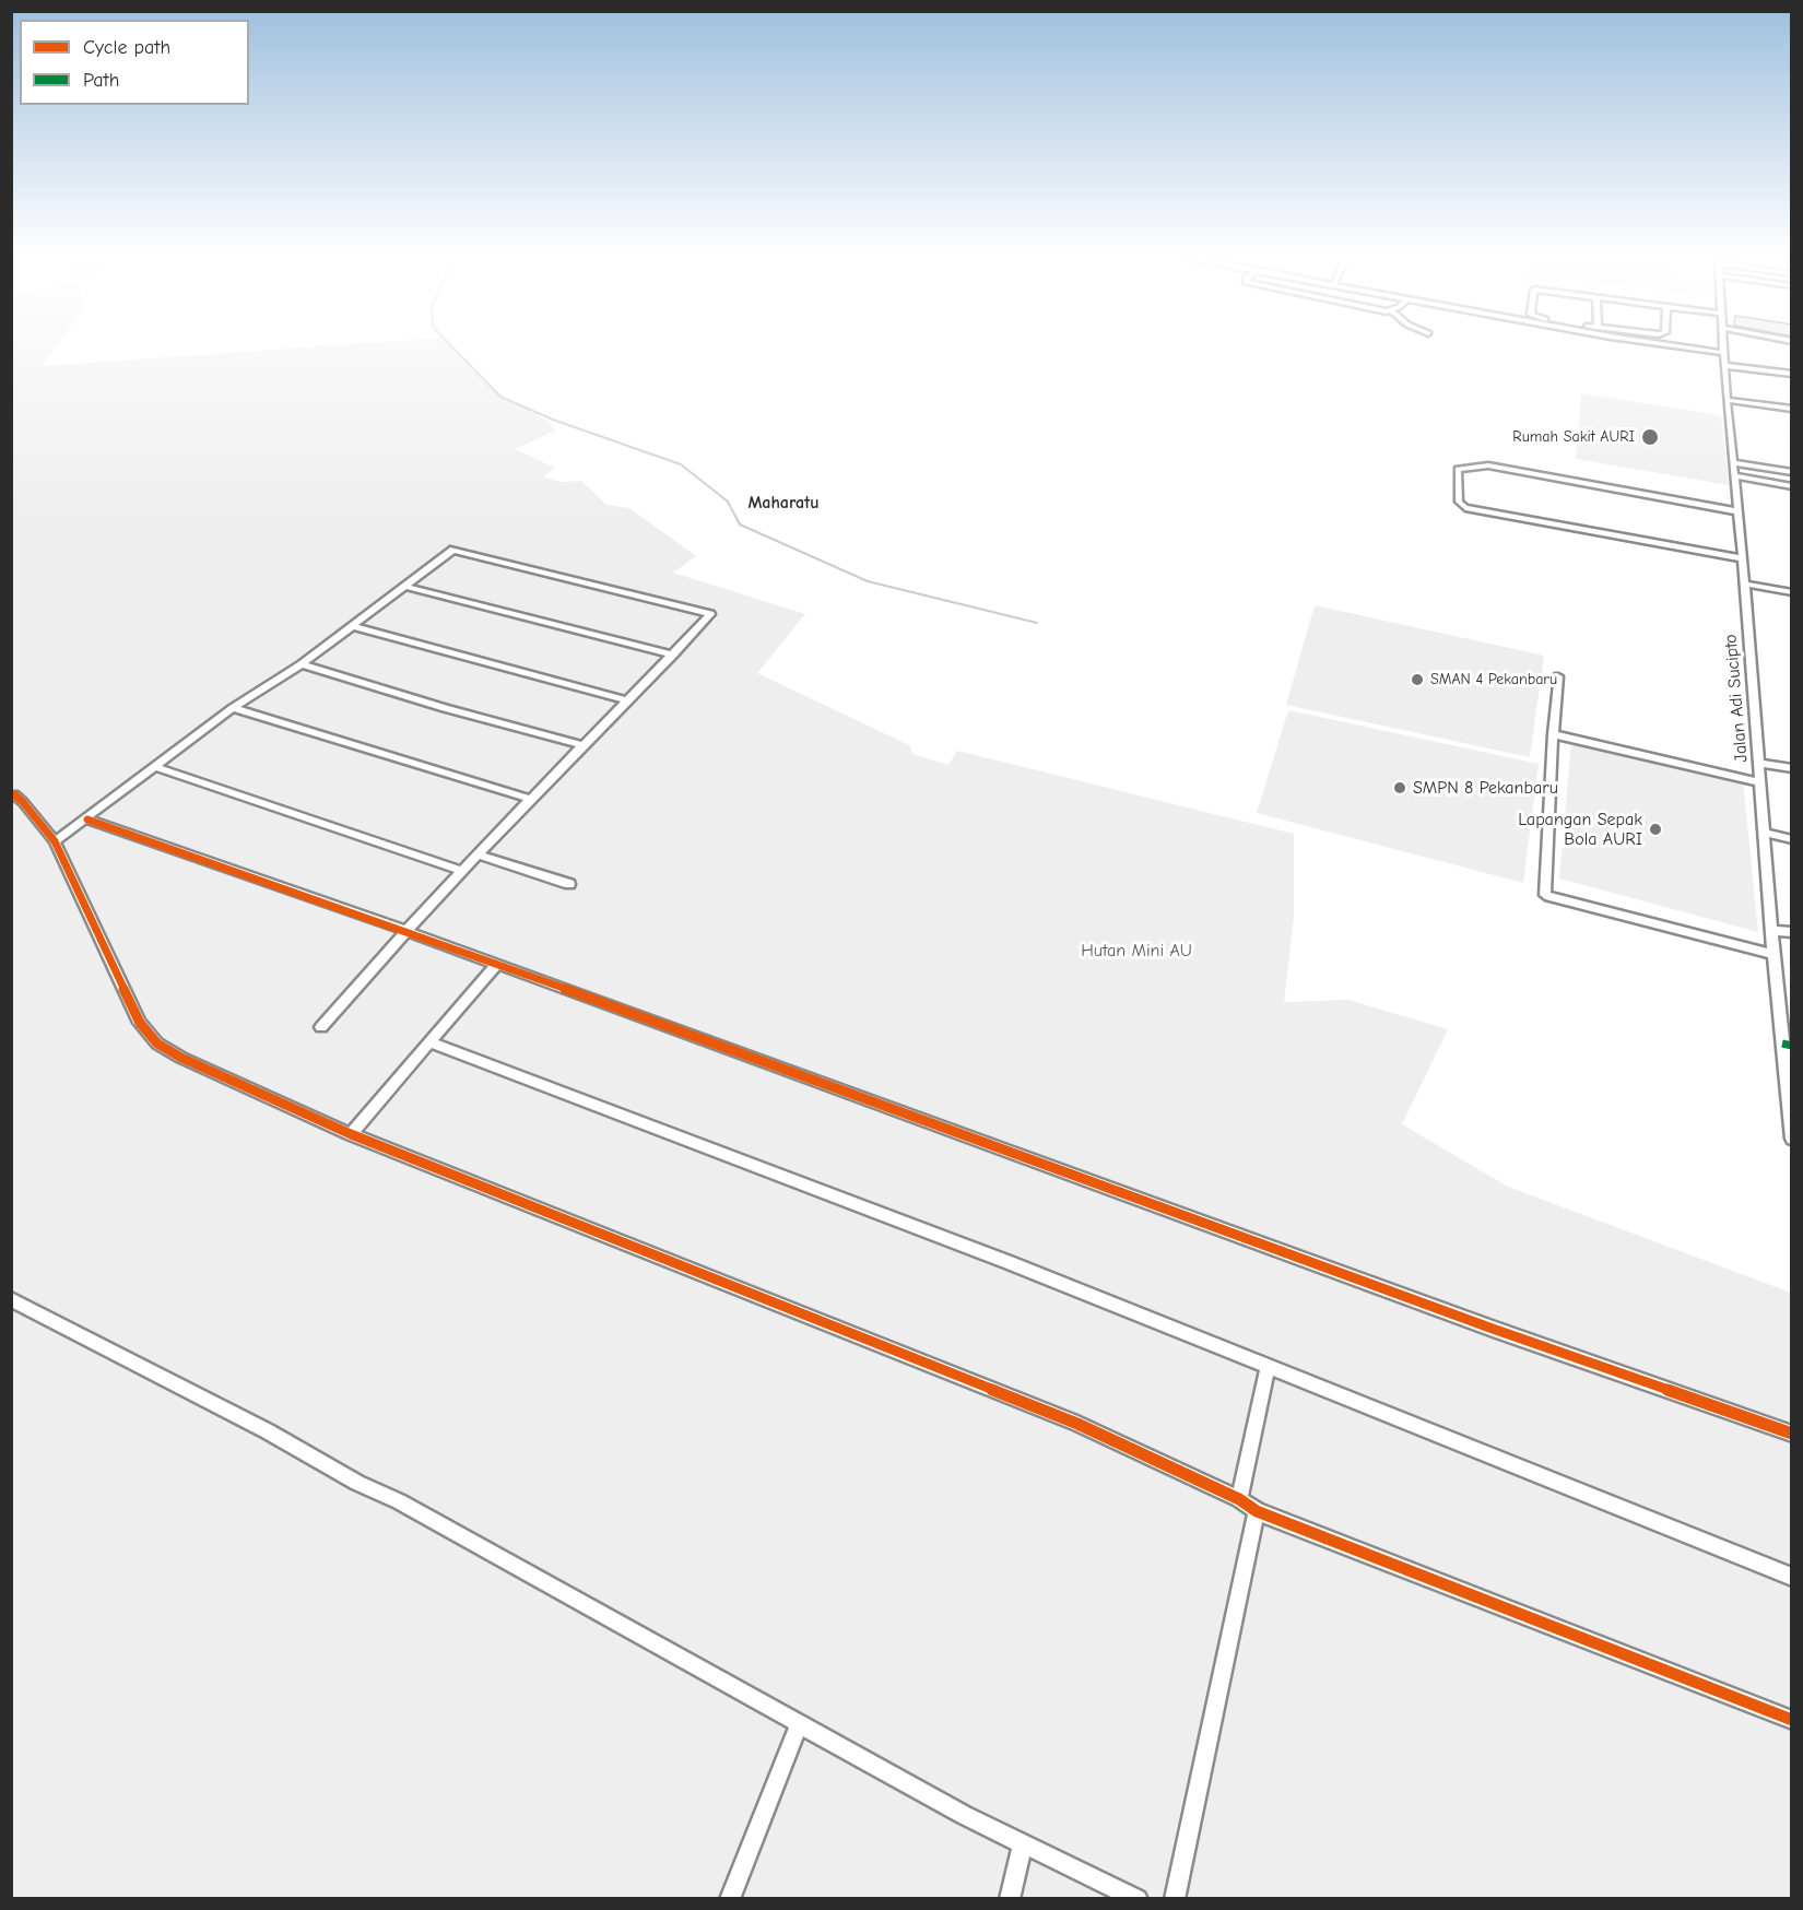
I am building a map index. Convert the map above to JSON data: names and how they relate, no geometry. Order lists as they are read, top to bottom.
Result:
{
  "streets": {
    "street": ["Jalan Adi Sucipto"]
  },
  "districts": ["Maharatu"],
  "parks": ["Hutan Mini AU"],
  "places": [
    "Rumah Sakit AURI",
    "SMAN 4 Pekanbaru",
    "SMPN 8 Pekanbaru",
    "Lapangan Sepak Bola AURI"
  ],
  "legend": ["Cycle path", "Path"]
}
